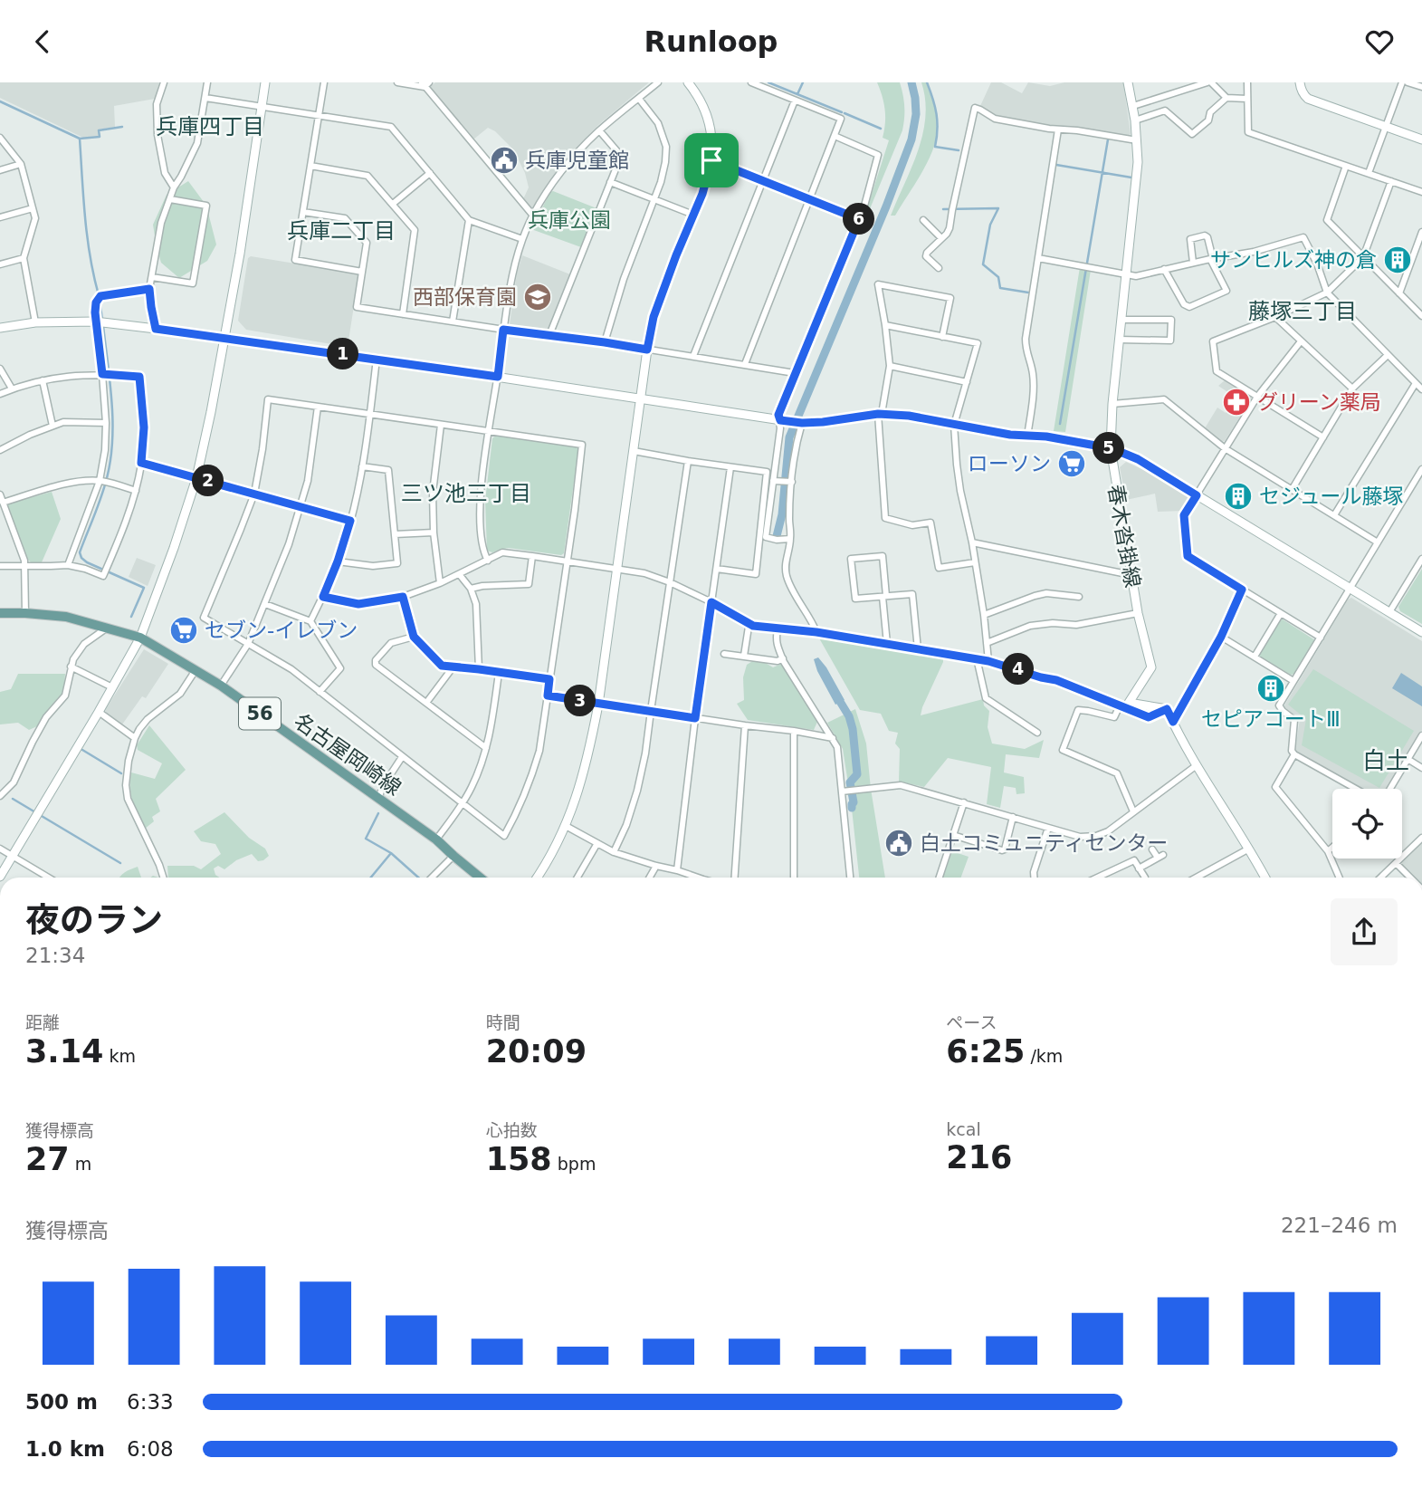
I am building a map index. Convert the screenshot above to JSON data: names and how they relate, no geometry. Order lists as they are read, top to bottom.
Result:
{
  "streets": {
    "main road": ["56", "名古屋岡崎線"],
    "street": ["春木沓掛線"]
  },
  "districts": [
    "兵庫四丁目",
    "兵庫二丁目",
    "藤塚三丁目",
    "三ツ池三丁目",
    "白土"
  ],
  "parks": ["兵庫公園"],
  "places": {
    "public building": ["兵庫児童館", "白土コミュニティセンター"],
    "building": ["サンヒルズ神の倉", "セジュール藤塚", "セピアコートⅢ"],
    "school or university": ["西部保育園"],
    "pharmacy": ["グリーン薬局"],
    "supermarket": ["ローソン", "セブン-イレブン"]
  },
  "page": {
    "header": "Runloop",
    "pins": [
      "6",
      "1",
      "5",
      "2",
      "4",
      "3"
    ],
    "heading": ["夜のラン", "21:34"],
    "stats": [
      ["距離", "3.14 km"],
      ["時間", "20:09"],
      ["ペース", "6:25 /km"],
      ["獲得標高", "27 m"],
      ["心拍数", "158 bpm"],
      ["kcal", "216"]
    ],
    "chart": ["獲得標高", "221–246 m"],
    "list": [
      {
        "name": "500 m",
        "note": "6:33"
      },
      {
        "name": "1.0 km",
        "note": "6:08"
      }
    ]
  }
}
